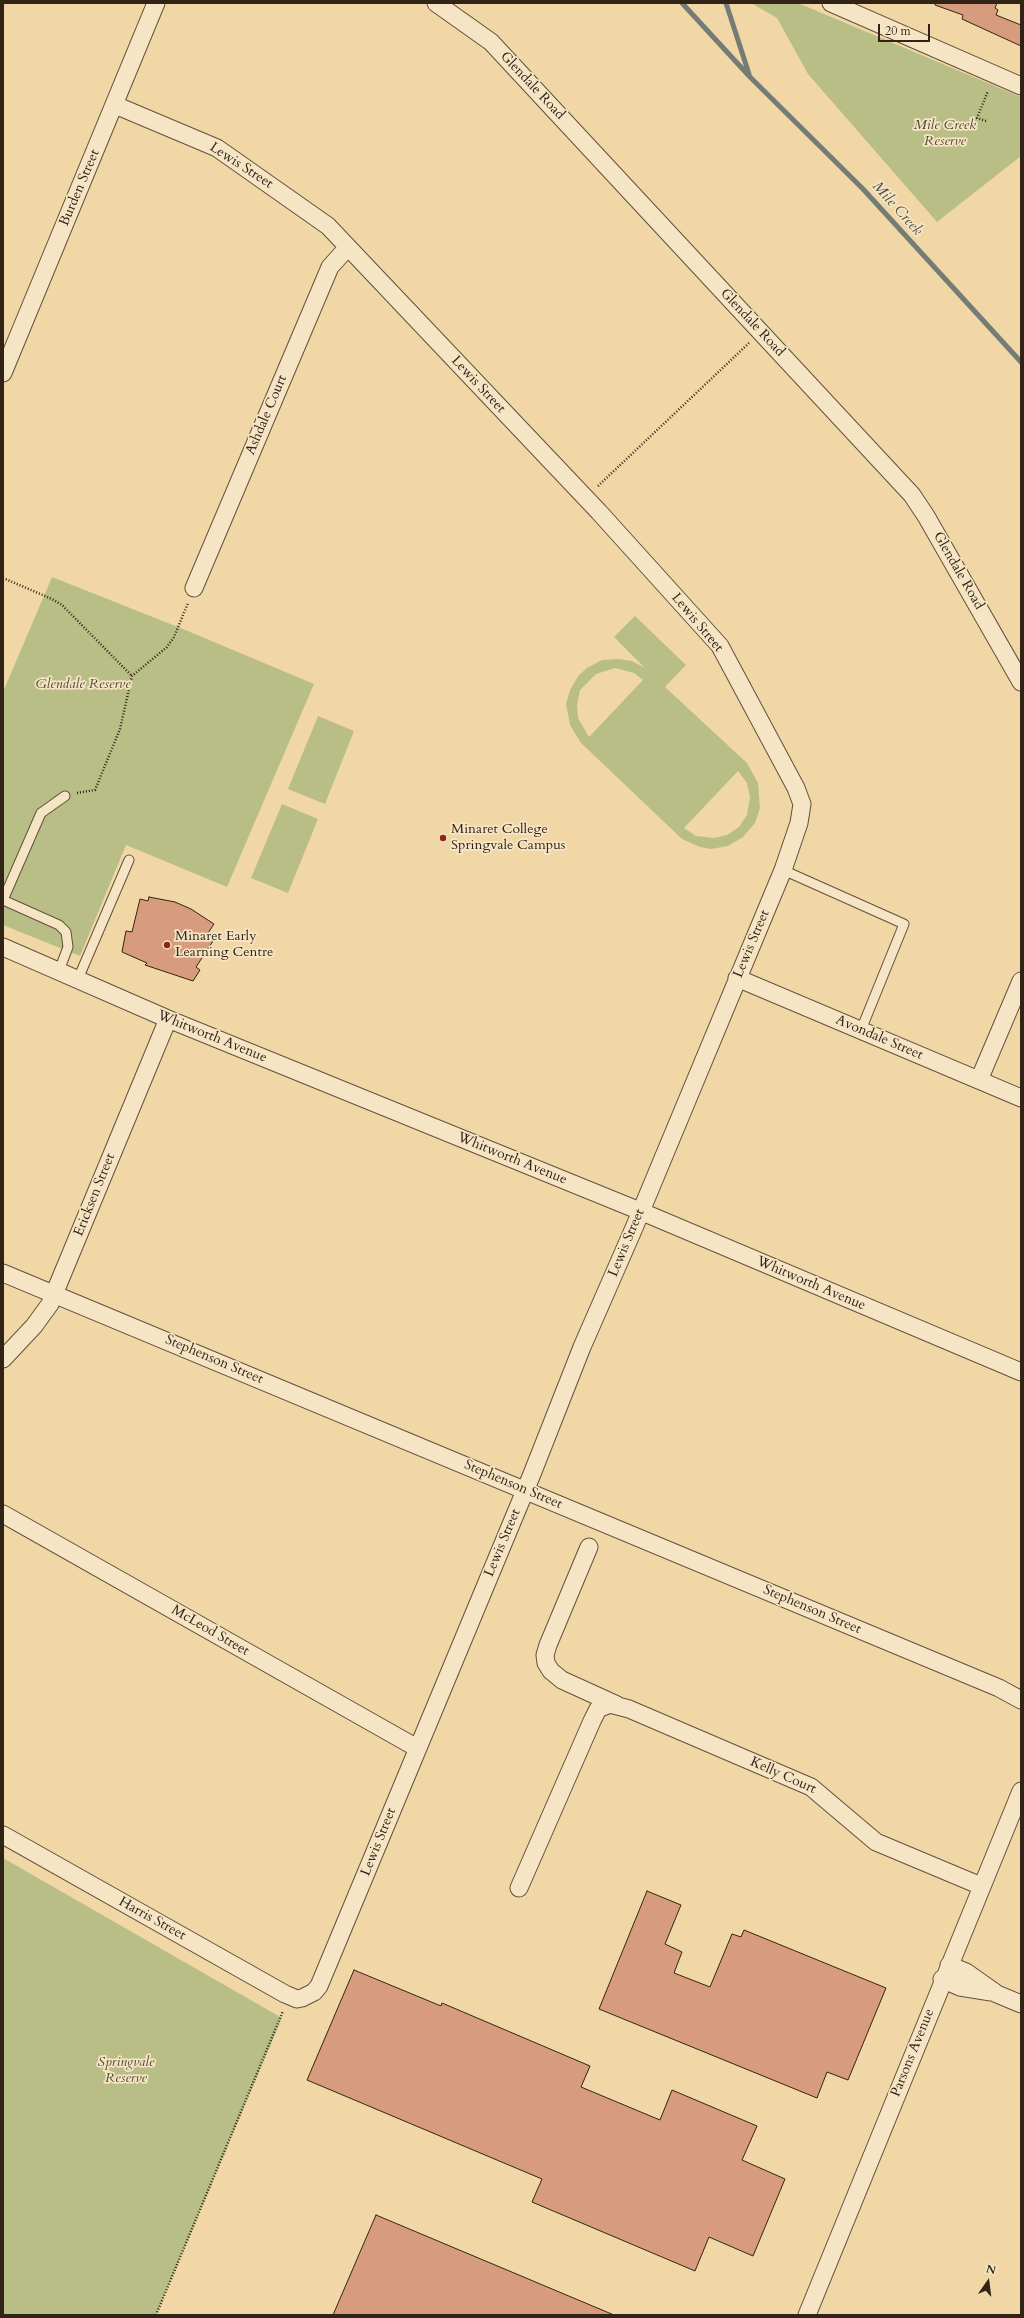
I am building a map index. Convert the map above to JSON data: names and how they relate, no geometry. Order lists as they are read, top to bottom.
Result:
{
  "streets": {
    "street": [
      "Glendale Road",
      "Lewis Street",
      "Burden Street",
      "Ashdale Court",
      "Whitworth Avenue",
      "Avondale Street",
      "Ericksen Street",
      "Stephenson Street",
      "McLeod Street",
      "Kelly Court",
      "Harris Street",
      "Parsons Avenue"
    ]
  },
  "crossings": [
    ["Lewis Street", "Burden Street"],
    ["Lewis Street", "Ashdale Court"],
    ["Lewis Street", "Whitworth Avenue"],
    ["Lewis Street", "Avondale Street"],
    ["Lewis Street", "Stephenson Street"],
    ["Lewis Street", "McLeod Street"],
    ["Lewis Street", "Harris Street"],
    ["Whitworth Avenue", "Ericksen Street"],
    ["Ericksen Street", "Stephenson Street"],
    ["Kelly Court", "Parsons Avenue"]
  ],
  "water": ["Mile Creek"],
  "parks": ["Mile Creek Reserve", "Glendale Reserve", "Springvale Reserve"],
  "places": ["Minaret College Springvale Campus", "Minaret Early Learning Centre"],
  "scale_bar": "20 m",
  "north": "top"
}
